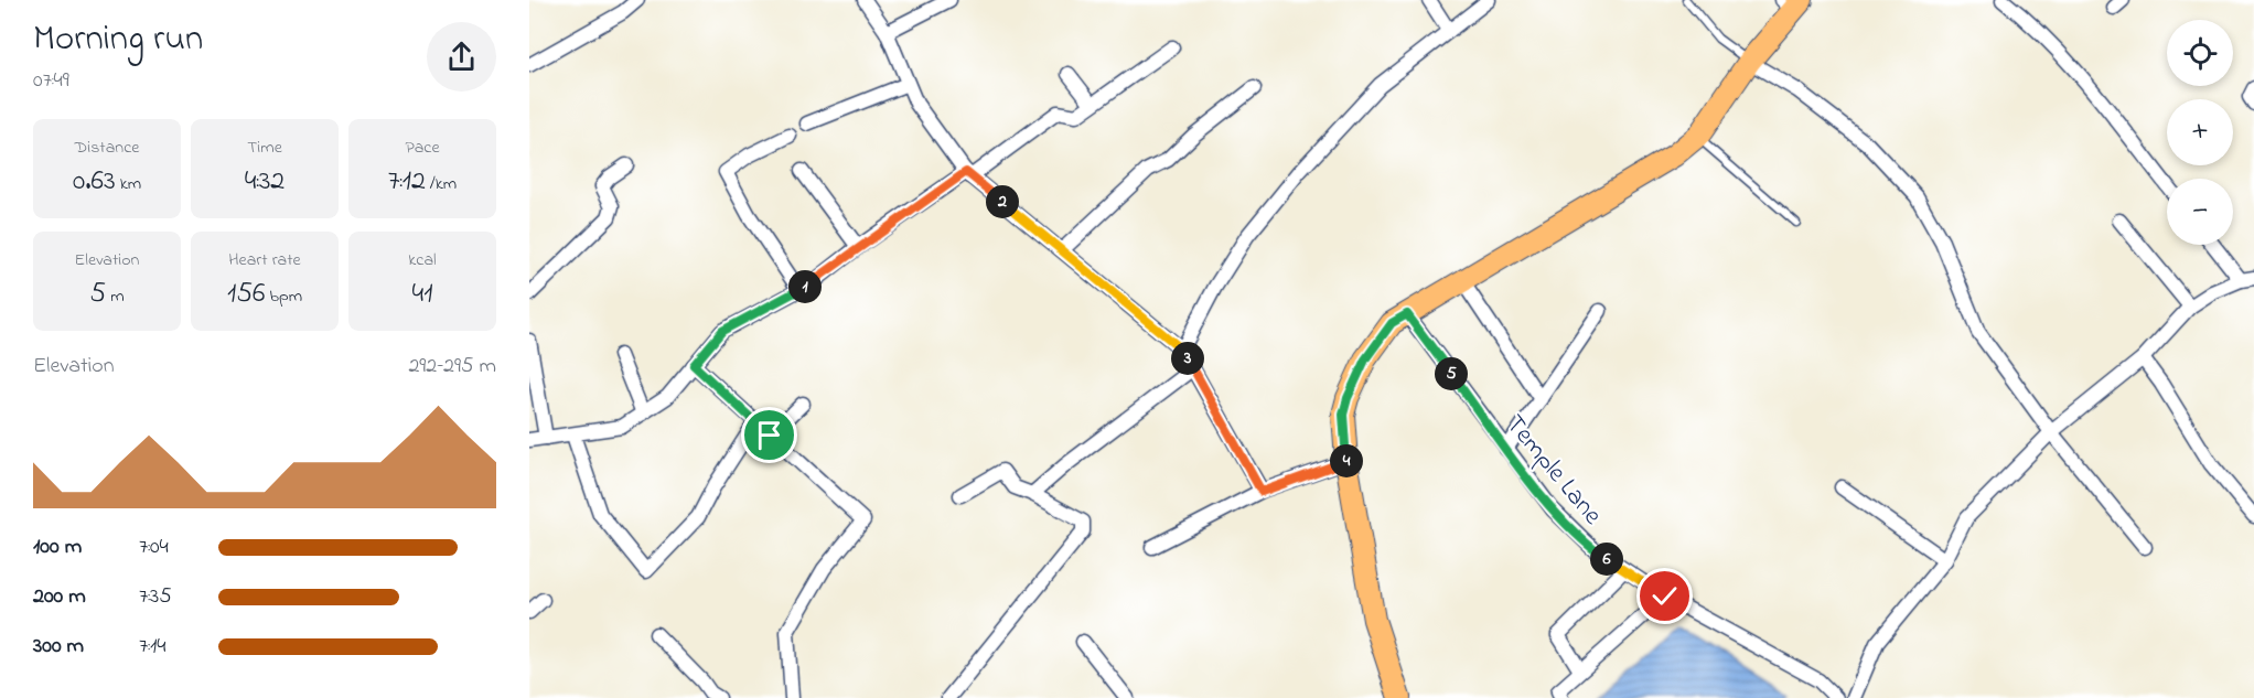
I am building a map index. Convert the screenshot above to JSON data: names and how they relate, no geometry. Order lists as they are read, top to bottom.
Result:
{
  "streets": {
    "street": ["Temple Lane"]
  },
  "page": {
    "heading": ["Morning run", "07:49"],
    "map_buttons": ["+", "−"],
    "stats": [
      ["Distance", "0.63 km"],
      ["Time", "4:32"],
      ["Pace", "7:12 /km"],
      ["Elevation", "5 m"],
      ["Heart rate", "156 bpm"],
      ["kcal", "41"]
    ],
    "pins": [
      "2",
      "1",
      "3",
      "5",
      "4",
      "6"
    ],
    "chart": ["Elevation", "292–295 m"],
    "list": [
      {
        "name": "100 m",
        "note": "7:04"
      },
      {
        "name": "200 m",
        "note": "7:35"
      },
      {
        "name": "300 m",
        "note": "7:14"
      }
    ]
  }
}
